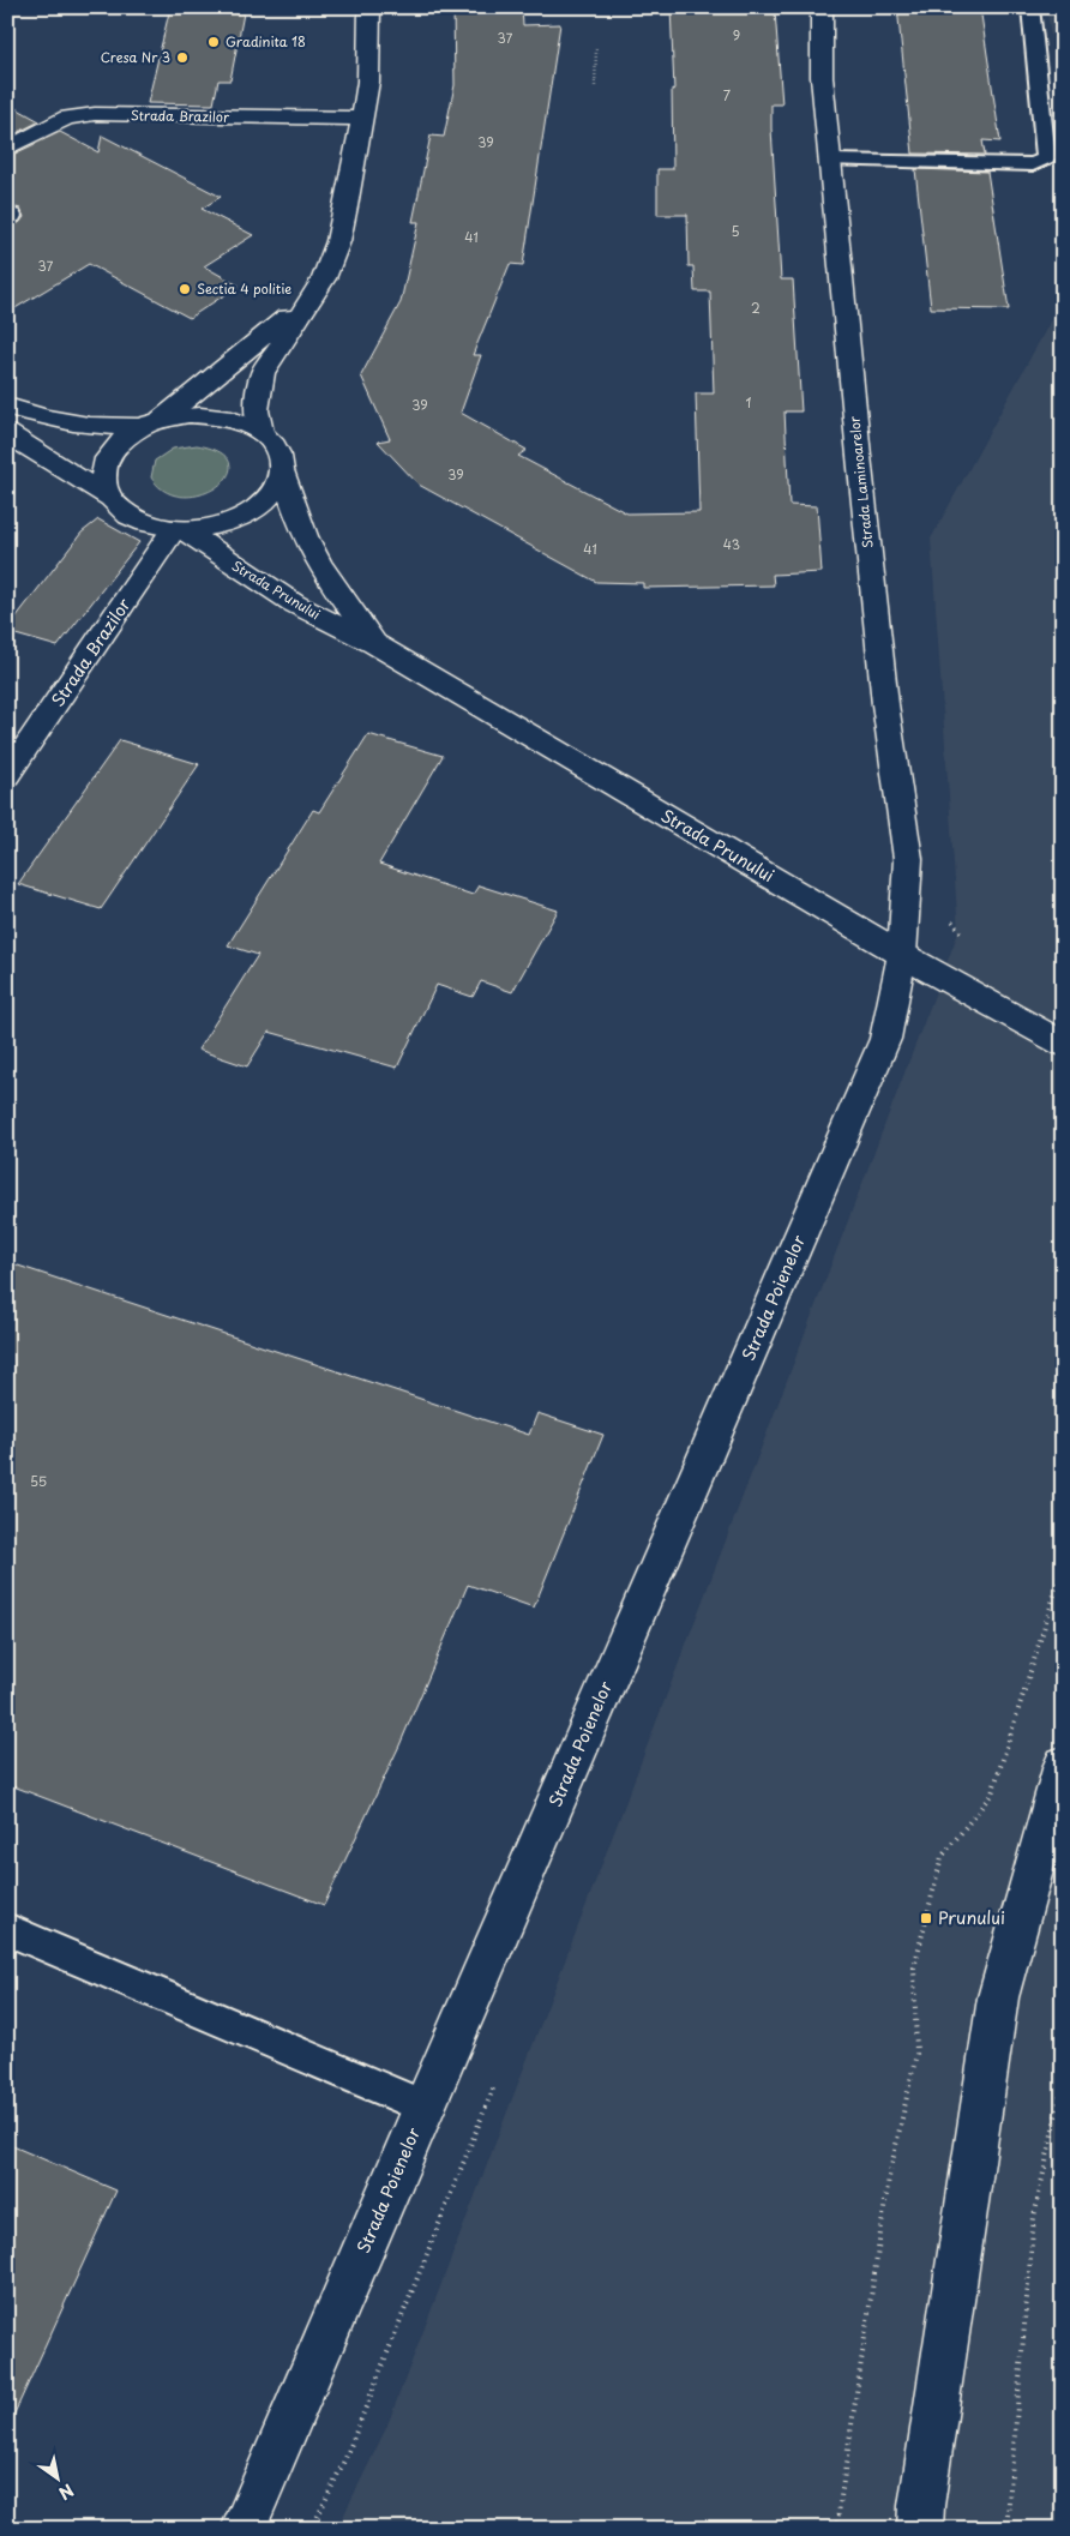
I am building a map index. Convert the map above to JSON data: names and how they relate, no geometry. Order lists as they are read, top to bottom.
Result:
{
  "streets": {
    "street": [
      "Strada Brazilor",
      "Strada Laminoarelor",
      "Strada Prunului",
      "Strada Poienelor"
    ]
  },
  "crossings": [
    ["Strada Brazilor", "Strada Prunului"],
    ["Strada Laminoarelor", "Strada Prunului"],
    ["Strada Laminoarelor", "Strada Poienelor"],
    ["Strada Prunului", "Strada Poienelor"]
  ],
  "places": {
    "other": ["Gradinita 18", "Cresa Nr 3", "Sectia 4 politie"],
    "transit": ["Prunului"]
  },
  "house_numbers": [
    "9",
    "37",
    "7",
    "39",
    "5",
    "41",
    "37",
    "2",
    "1",
    "39",
    "39",
    "43",
    "41",
    "55"
  ],
  "north": "bottom right"
}
